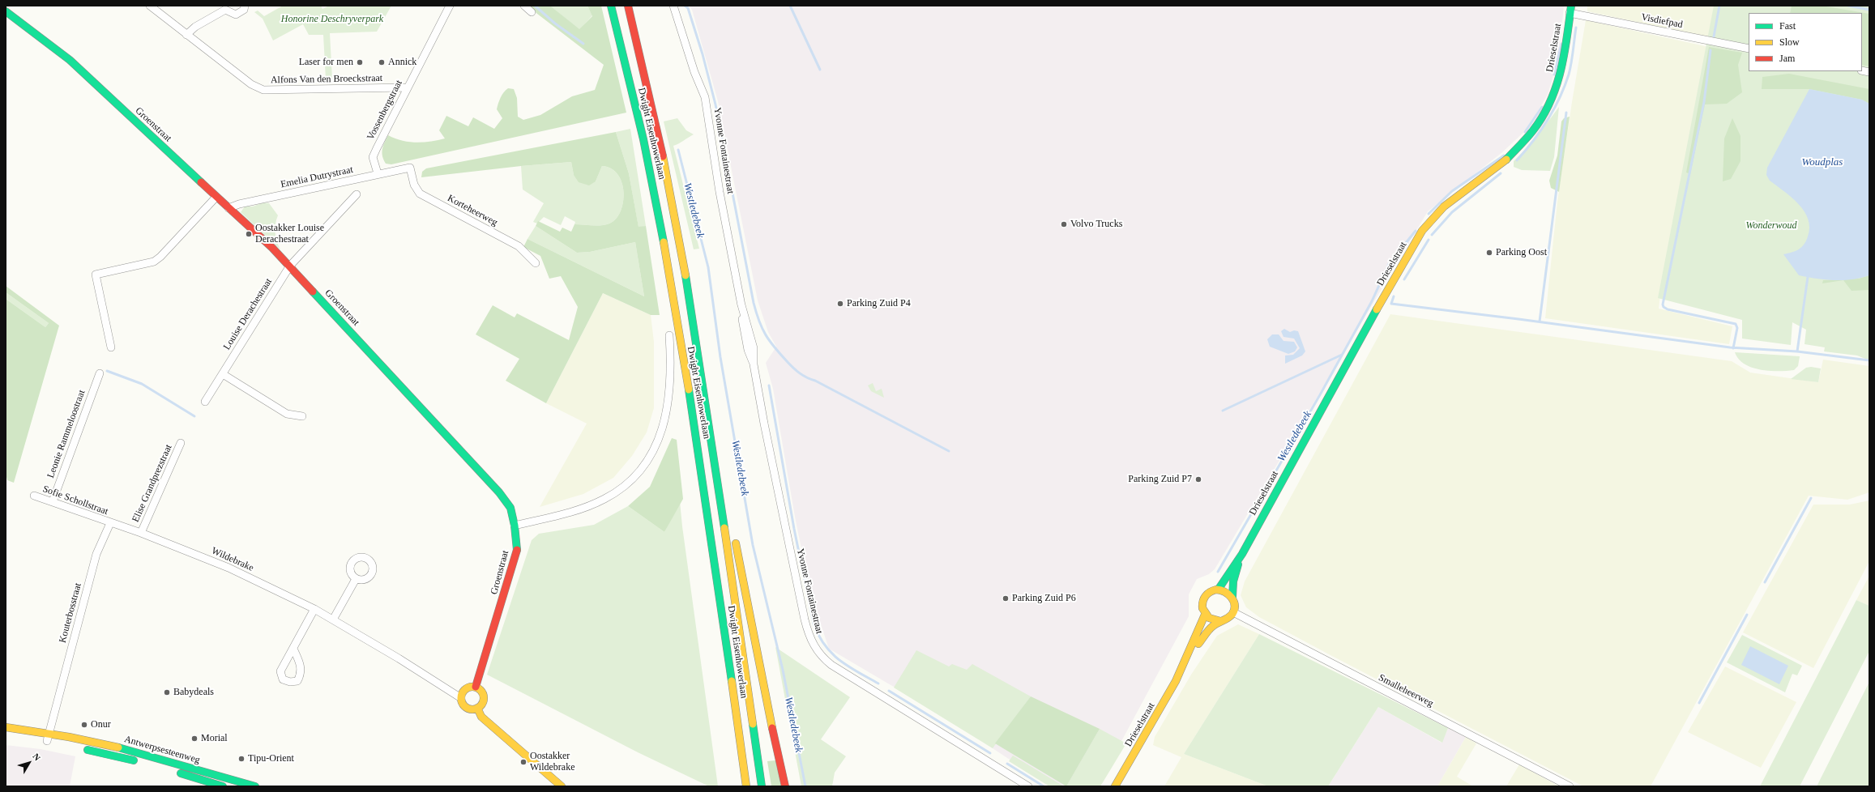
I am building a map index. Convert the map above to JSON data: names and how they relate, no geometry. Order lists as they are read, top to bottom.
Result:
{
  "streets": {
    "main road": [
      "Drieselstraat",
      "Groenstraat",
      "Dwight Eisenhowerlaan",
      "Antwerpsesteenweg"
    ],
    "street": [
      "Visdiefpad",
      "Alfons Van den Broeckstraat",
      "Vossenbergstraat",
      "Yvonne Fontainestraat",
      "Emelia Dutrystraat",
      "Korteheerweg",
      "Louise Derachestraat",
      "Leonie Rammeloostraat",
      "Elise Grandprezstraat",
      "Sofie Schollstraat",
      "Wildebrake",
      "Kouterbosstraat",
      "Smalleheerweg"
    ]
  },
  "crossings": [
    ["Visdiefpad", "Drieselstraat"],
    ["Drieselstraat", "Smalleheerweg"],
    ["Alfons Van den Broeckstraat", "Vossenbergstraat"],
    ["Vossenbergstraat", "Emelia Dutrystraat"],
    ["Groenstraat", "Emelia Dutrystraat"],
    ["Groenstraat", "Louise Derachestraat"],
    ["Groenstraat", "Wildebrake"],
    ["Emelia Dutrystraat", "Korteheerweg"],
    ["Leonie Rammeloostraat", "Sofie Schollstraat"],
    ["Elise Grandprezstraat", "Wildebrake"],
    ["Sofie Schollstraat", "Kouterbosstraat"],
    ["Kouterbosstraat", "Antwerpsesteenweg"]
  ],
  "water": ["Woudplas", "Westledebeek"],
  "parks": ["Honorine Deschryverpark", "Wonderwoud"],
  "places": [
    "Laser for men",
    "Annick",
    "Volvo Trucks",
    "Oostakker Louise Derachestraat",
    "Parking Oost",
    "Parking Zuid P4",
    "Parking Zuid P7",
    "Parking Zuid P6",
    "Babydeals",
    "Onur",
    "Morial",
    "Tipu-Orient",
    "Oostakker Wildebrake"
  ],
  "legend": ["Fast", "Slow", "Jam"],
  "north": "top right"
}
